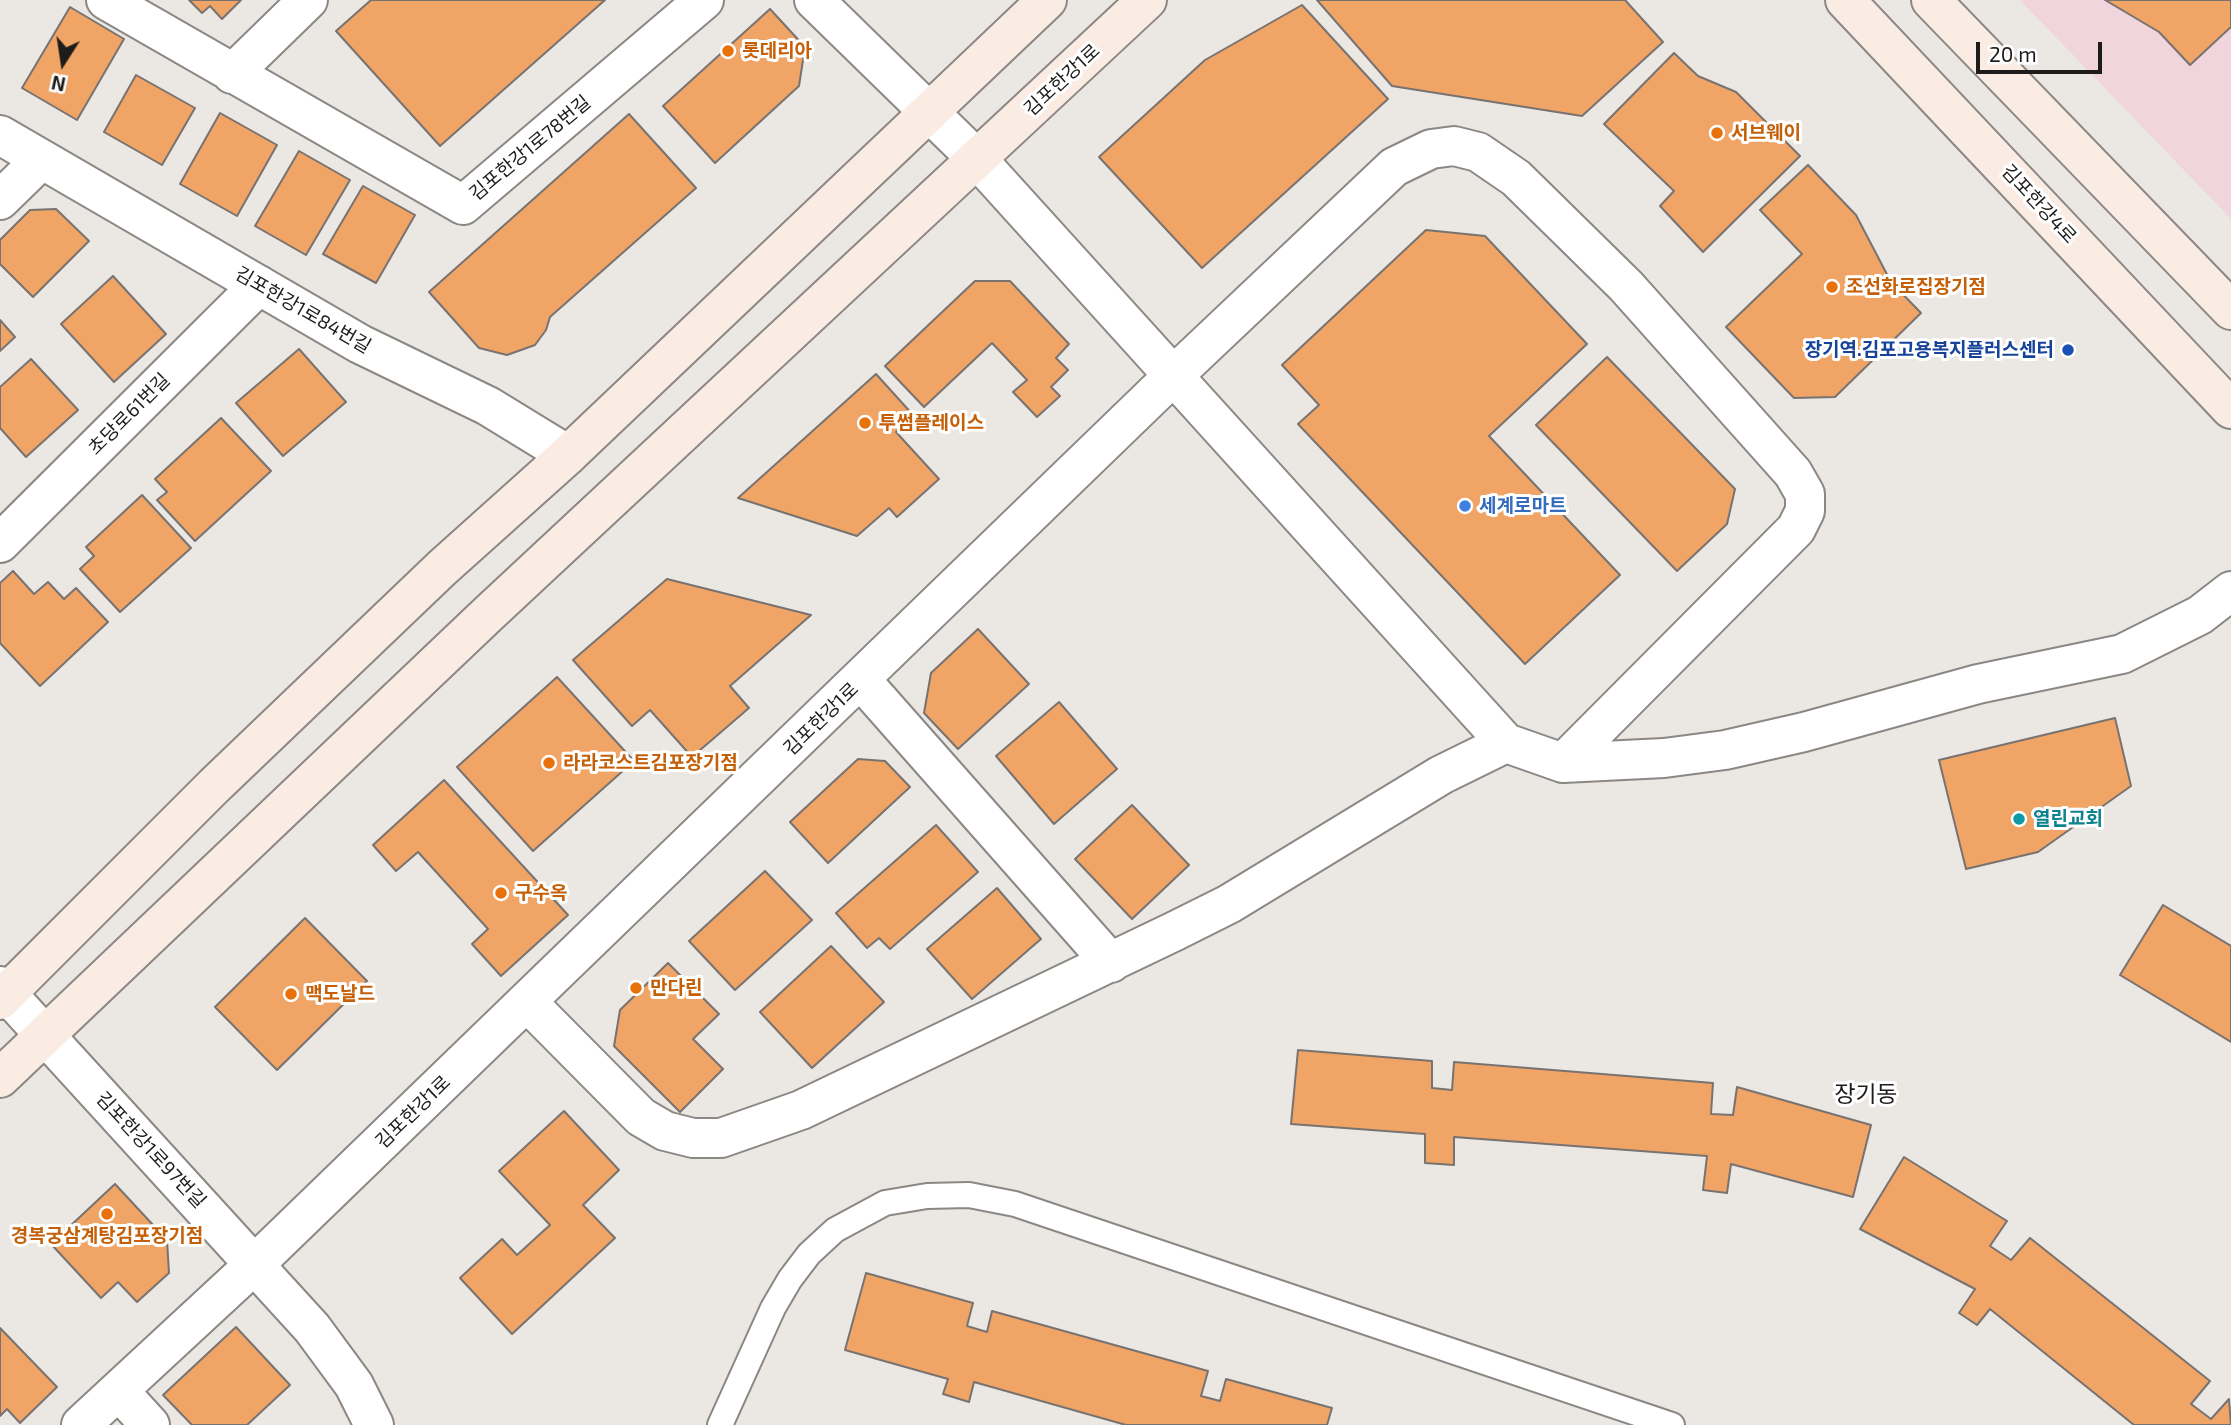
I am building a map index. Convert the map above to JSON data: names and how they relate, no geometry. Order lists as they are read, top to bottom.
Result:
{
  "streets": {
    "street": [
      "김포한강1로",
      "김포한강1로78번길",
      "김포한강4로",
      "김포한강1로84번길",
      "초당로61번길",
      "김포한강1로97번길"
    ]
  },
  "crossings": [
    ["김포한강1로", "김포한강1로97번길"],
    ["김포한강1로84번길", "초당로61번길"]
  ],
  "districts": ["장기동"],
  "places": [
    "롯데리아",
    "서브웨이",
    "조선화로집장기점",
    "장기역.김포고용복지플러스센터",
    "투썸플레이스",
    "세계로마트",
    "라라코스트김포장기점",
    "열린교회",
    "구수옥",
    "만다린",
    "맥도날드",
    "경복궁삼계탕김포장기점"
  ],
  "scale_bar": "20 m",
  "north": "bottom"
}
